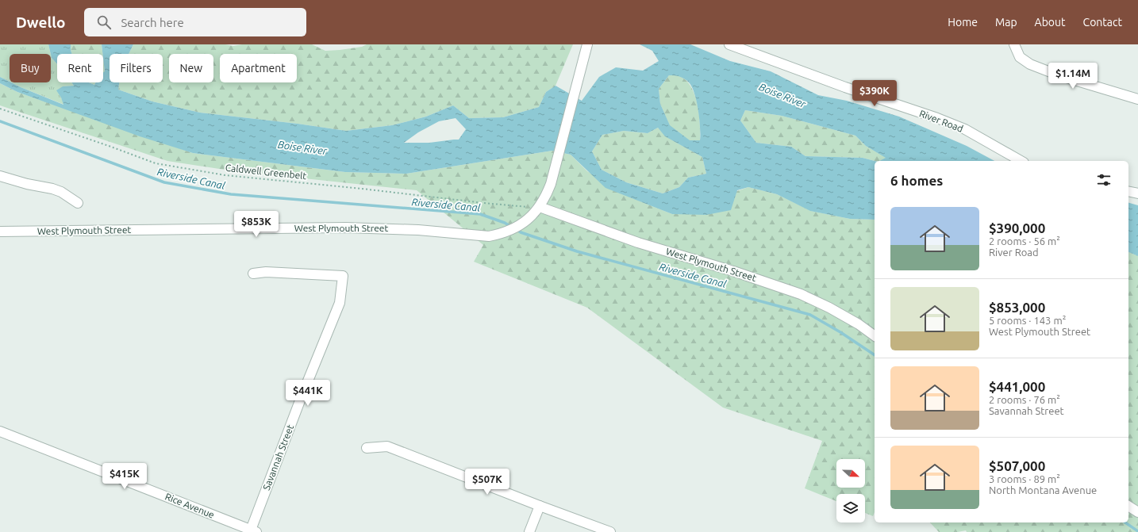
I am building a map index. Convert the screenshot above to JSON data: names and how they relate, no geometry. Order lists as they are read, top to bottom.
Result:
{
  "streets": {
    "street": [
      "River Road",
      "West Plymouth Street",
      "Savannah Street",
      "Rice Avenue"
    ],
    "path": ["Caldwell Greenbelt"]
  },
  "crossings": [
    ["Caldwell Greenbelt", "West Plymouth Street"],
    ["Savannah Street", "Rice Avenue"]
  ],
  "water": ["Boise River", "Riverside Canal"],
  "north": "right",
  "page": {
    "header": "Dwello",
    "search": "Search here",
    "nav": [
      "Home",
      "Map",
      "About",
      "Contact"
    ],
    "chip": [
      "Buy",
      "Rent",
      "Filters",
      "New",
      "Apartment"
    ],
    "price": [
      "$1.14M",
      "$390K",
      "$853K",
      "$441K",
      "$415K",
      "$507K"
    ],
    "heading": "6 homes",
    "list": [
      {
        "name": "$390,000",
        "note": "2 rooms · 56 m² · River Road"
      },
      {
        "name": "$853,000",
        "note": "5 rooms · 143 m² · West Plymouth Street"
      },
      {
        "name": "$441,000",
        "note": "2 rooms · 76 m² · Savannah Street"
      },
      {
        "name": "$507,000",
        "note": "3 rooms · 89 m² · North Montana Avenue"
      }
    ]
  }
}
